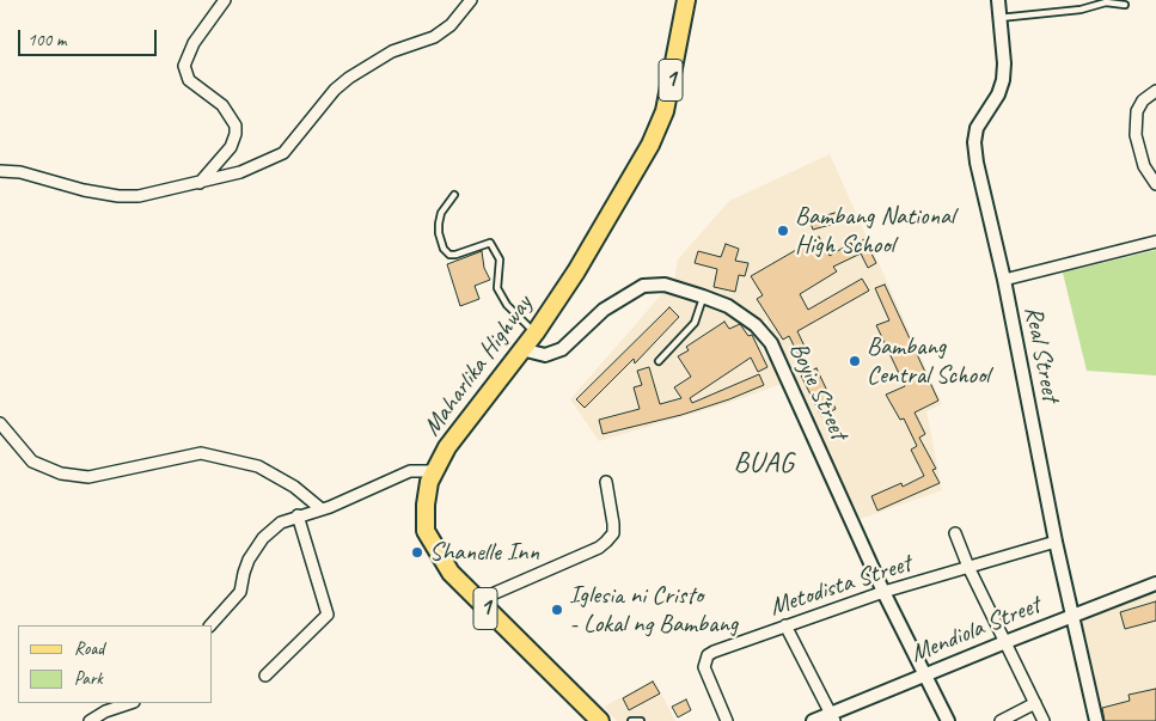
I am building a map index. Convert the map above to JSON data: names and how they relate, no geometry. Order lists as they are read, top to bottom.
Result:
{
  "streets": {
    "main road": ["1", "Maharlika Highway"],
    "street": [
      "Real Street",
      "Boyie Street",
      "Metodista Street",
      "Mendiola Street"
    ]
  },
  "crossings": [
    ["Real Street", "Metodista Street"],
    ["Real Street", "Mendiola Street"],
    ["Maharlika Highway", "Boyie Street"],
    ["Boyie Street", "Metodista Street"],
    ["Boyie Street", "Mendiola Street"]
  ],
  "districts": ["BUAG"],
  "places": [
    "Bambang National High School",
    "Bambang Central School",
    "Shanelle Inn",
    "Iglesia ni Cristo - Lokal ng Bambang"
  ],
  "legend": ["Road", "Park"],
  "scale_bar": "100 m"
}
